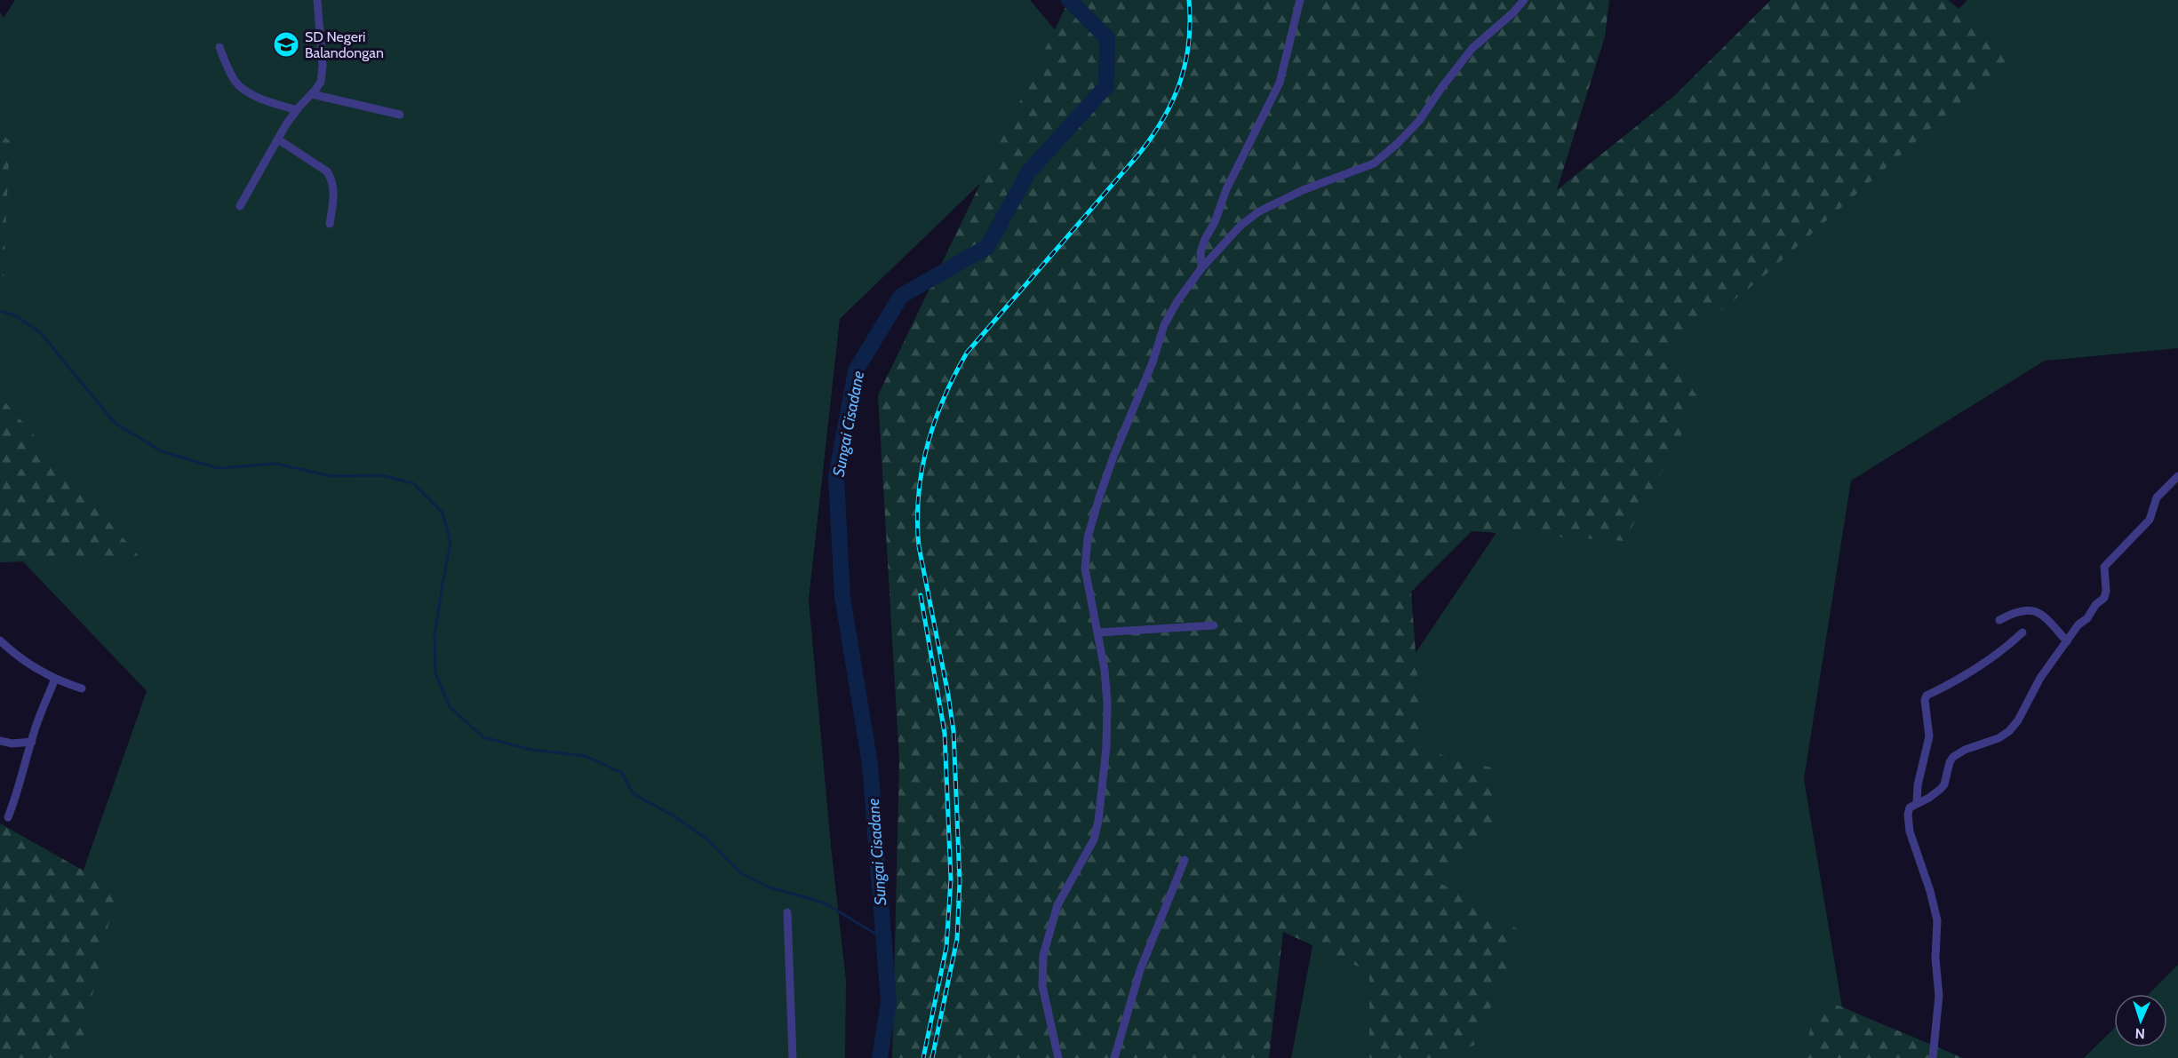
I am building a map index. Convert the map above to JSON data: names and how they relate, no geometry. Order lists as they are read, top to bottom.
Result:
{
  "water": ["Sungai Cisadane"],
  "places": {
    "school or university": ["SD Negeri Balandongan"]
  },
  "north": "bottom"
}
